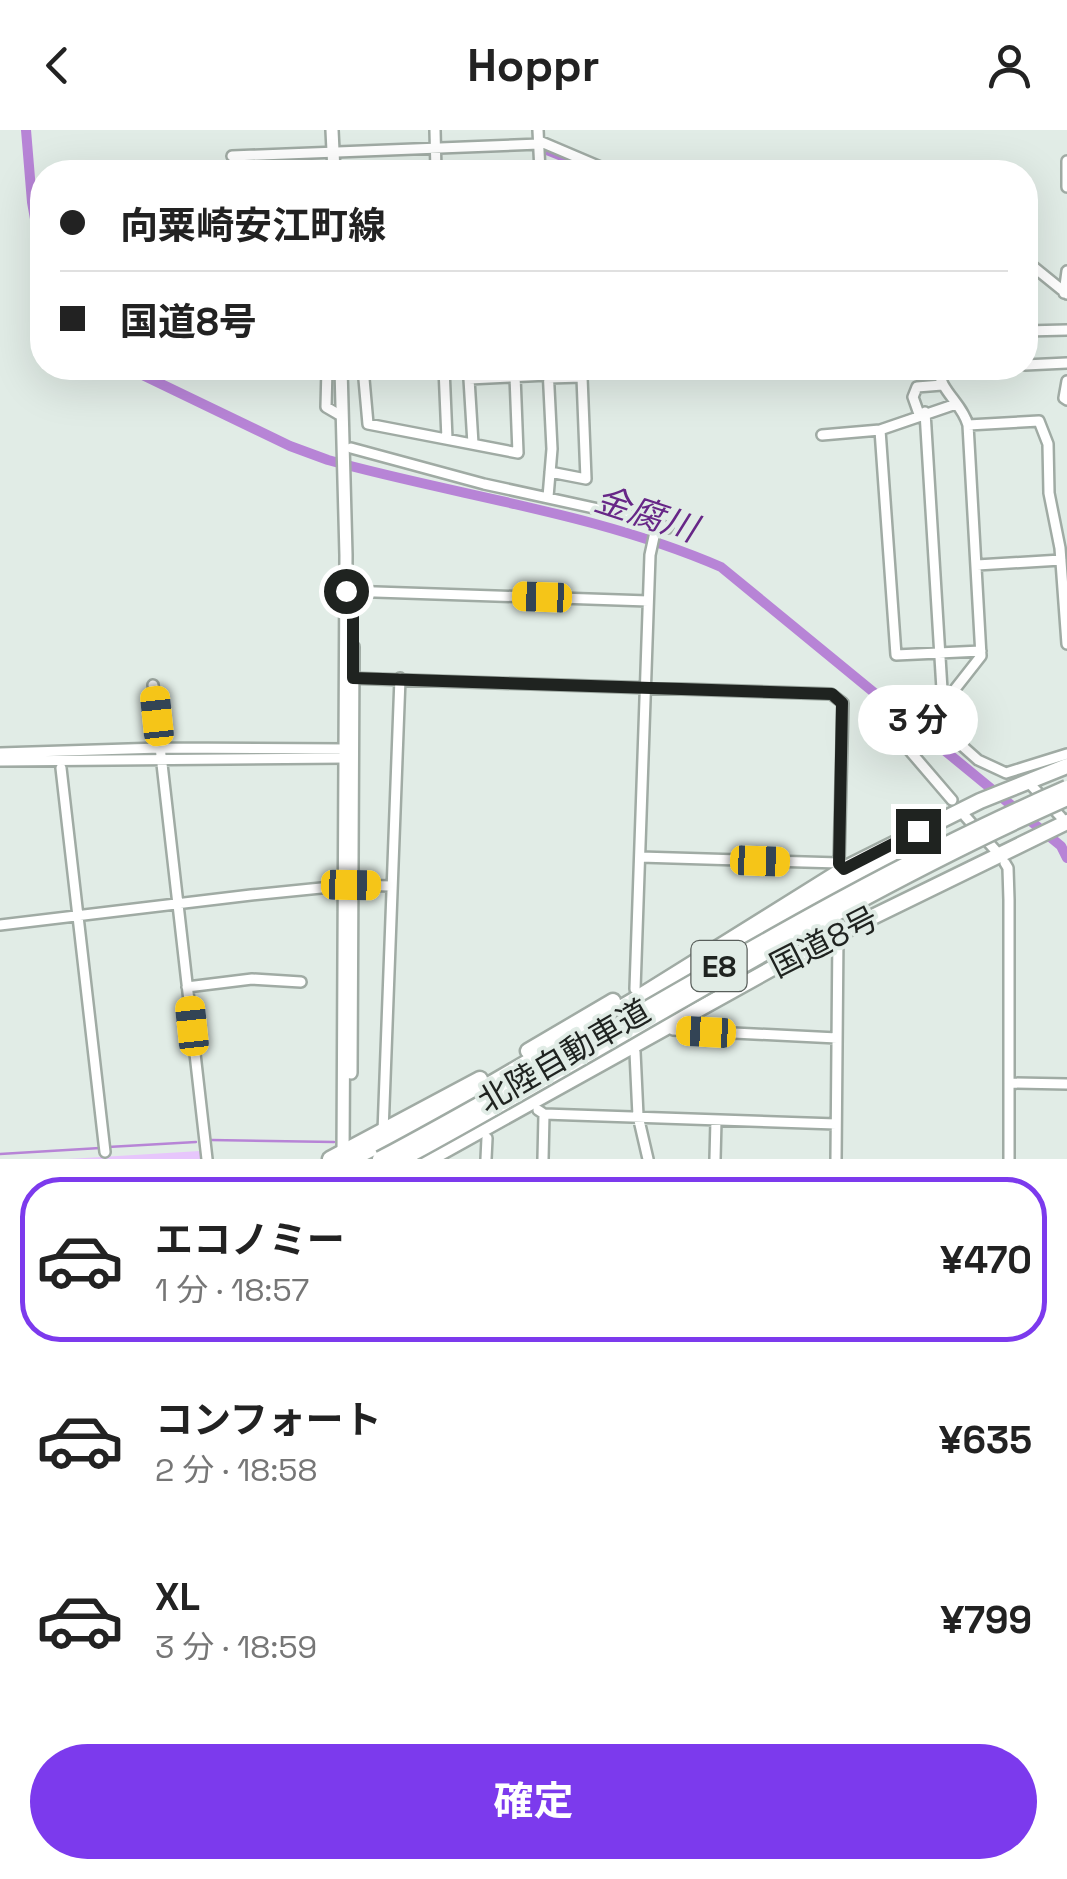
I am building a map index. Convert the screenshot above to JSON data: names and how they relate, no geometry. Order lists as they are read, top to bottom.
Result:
{
  "streets": {
    "highway": ["国道8号", "E8", "北陸自動車道"]
  },
  "water": ["金腐川"],
  "page": {
    "header": "Hoppr",
    "banner": ["向粟崎安江町線", "国道8号"],
    "bubble": "3 分",
    "list": [
      {
        "name": "エコノミー",
        "note": "1 分 · 18:57",
        "value": "¥470"
      },
      {
        "name": "コンフォート",
        "note": "2 分 · 18:58",
        "value": "¥635"
      },
      {
        "name": "XL",
        "note": "3 分 · 18:59",
        "value": "¥799"
      }
    ],
    "buttons": "確定"
  }
}
